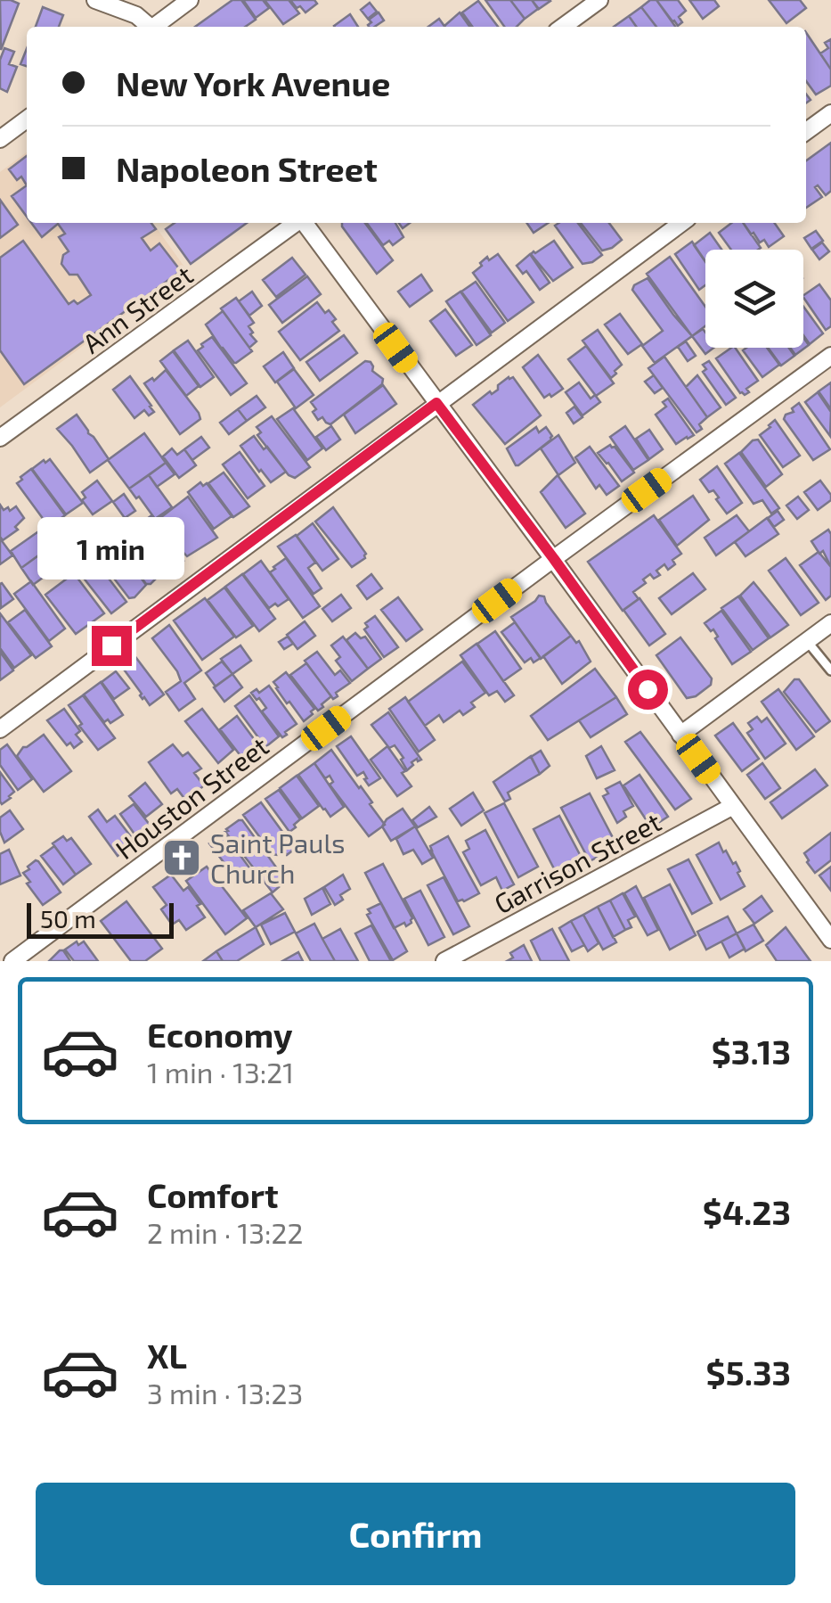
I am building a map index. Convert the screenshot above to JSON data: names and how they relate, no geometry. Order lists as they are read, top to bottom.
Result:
{
  "streets": {
    "street": ["Ann Street", "Houston Street", "Garrison Street"]
  },
  "places": {
    "church": ["Saint Pauls Church"]
  },
  "scale_bar": "50 m",
  "page": {
    "banner": ["New York Avenue", "Napoleon Street"],
    "bubble": "1 min",
    "scale": "50 m",
    "list": [
      {
        "name": "Economy",
        "note": "1 min · 13:21",
        "value": "$3.13"
      },
      {
        "name": "Comfort",
        "note": "2 min · 13:22",
        "value": "$4.23"
      },
      {
        "name": "XL",
        "note": "3 min · 13:23",
        "value": "$5.33"
      }
    ],
    "buttons": "Confirm"
  }
}
